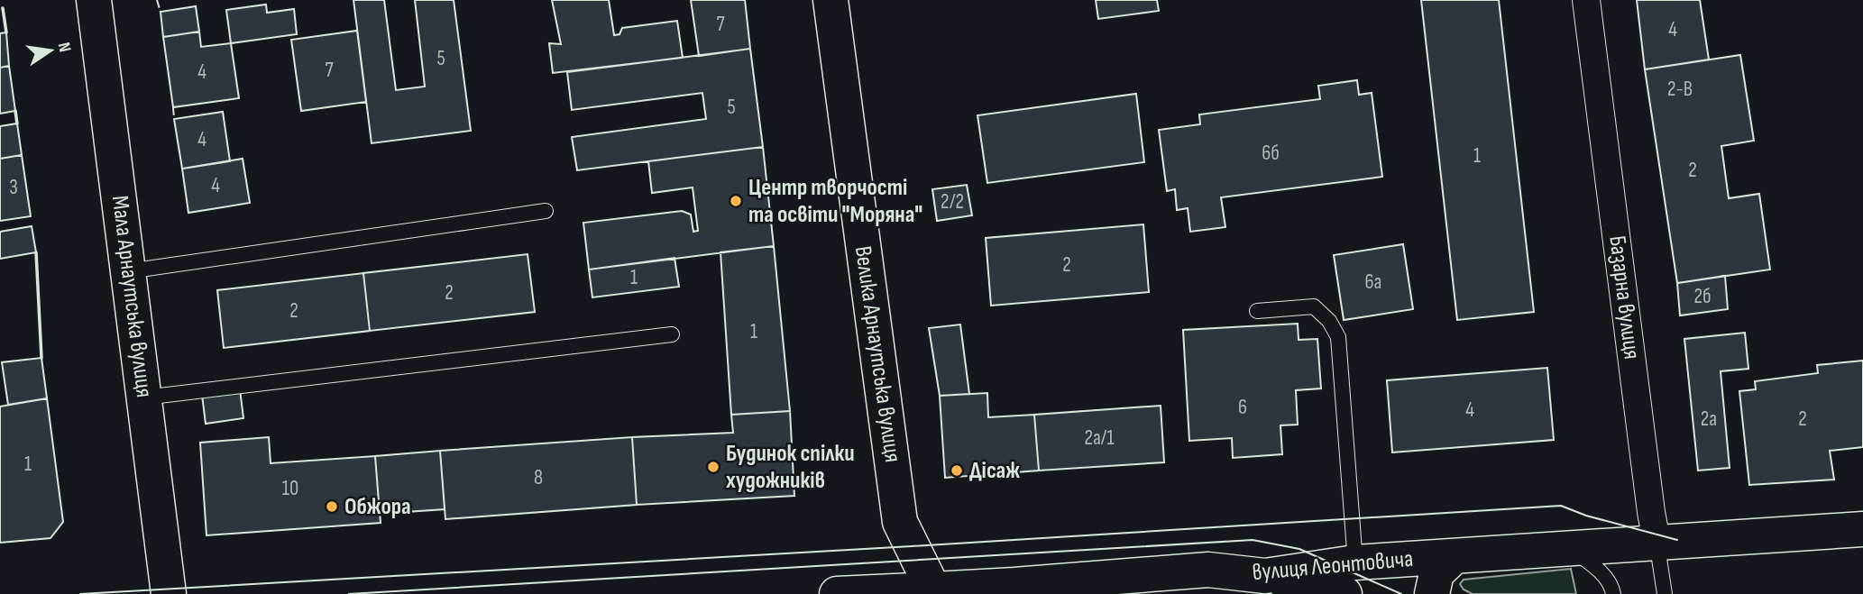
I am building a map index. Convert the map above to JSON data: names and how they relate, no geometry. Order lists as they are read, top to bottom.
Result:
{
  "streets": {
    "main road": ["Мала Арнаутська вулиця", "Велика Арнаутська вулиця", "вулиця Леонтовича"],
    "street": ["Базарна вулиця"]
  },
  "crossings": [
    ["Базарна вулиця", "вулиця Леонтовича"],
    ["Велика Арнаутська вулиця", "вулиця Леонтовича"]
  ],
  "places": [
    "Центр творчості та освіти \"Моряна\"",
    "Будинок спілки художників",
    "Дісаж",
    "Обжора"
  ],
  "house_numbers": [
    "7",
    "4",
    "5",
    "7",
    "4",
    "2-В",
    "5",
    "4",
    "6б",
    "1",
    "2",
    "4",
    "3",
    "2/2",
    "2",
    "1",
    "6а",
    "2",
    "2б",
    "2",
    "1",
    "6",
    "4",
    "2а",
    "2",
    "2а/1",
    "1",
    "8",
    "10"
  ],
  "north": "right"
}
